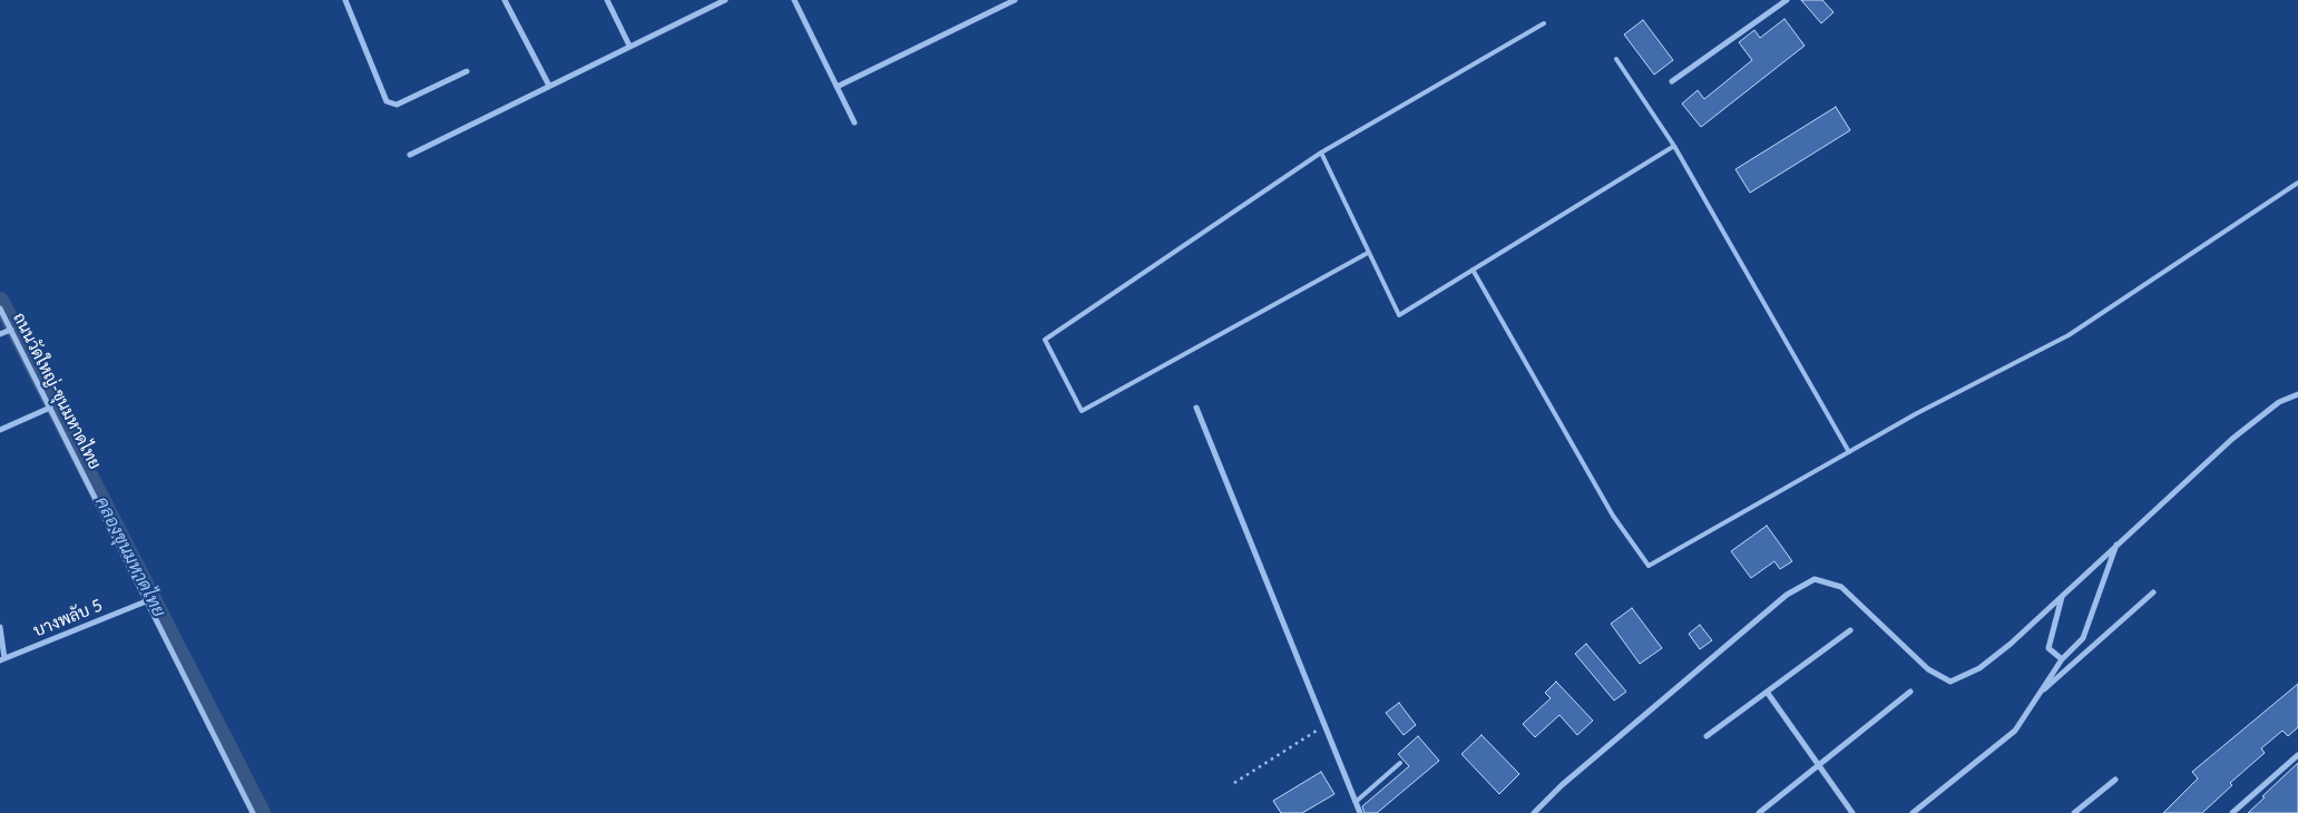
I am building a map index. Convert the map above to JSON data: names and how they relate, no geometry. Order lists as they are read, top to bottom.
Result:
{
  "streets": {
    "street": ["ถนนวัดใหญ่-ขุนมหาดไทย", "บางพลับ 5"]
  },
  "crossings": [
    ["ถนนวัดใหญ่-ขุนมหาดไทย", "บางพลับ 5"]
  ],
  "water": ["คลองขุนมหาดไทย"]
}
